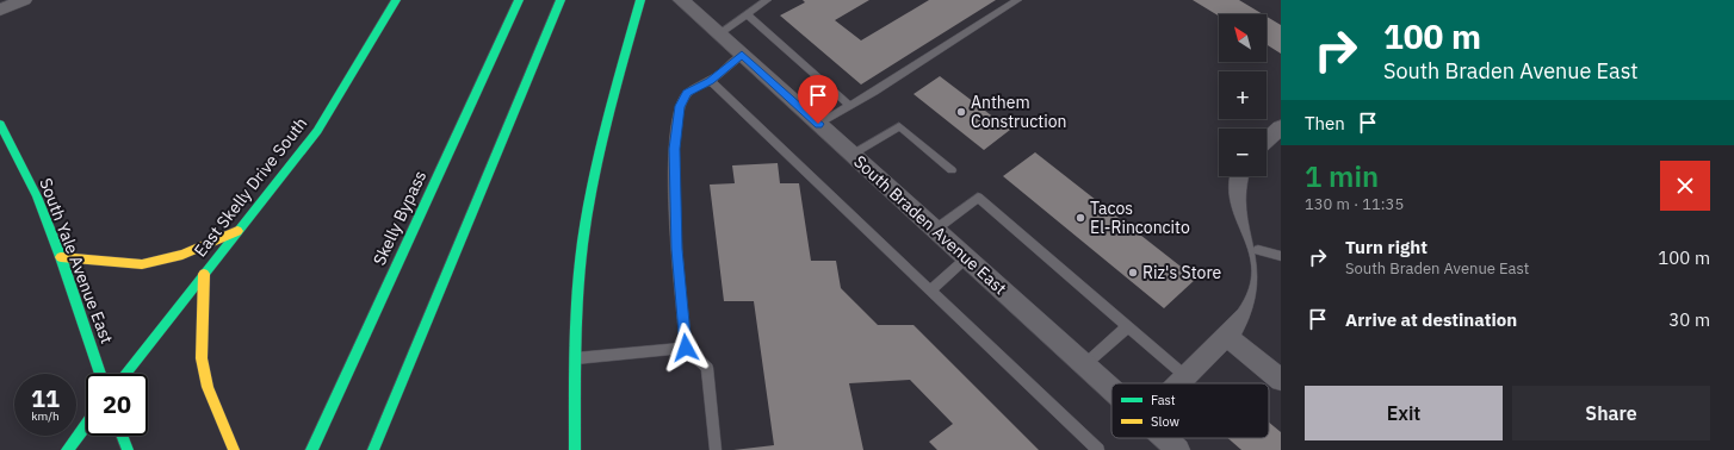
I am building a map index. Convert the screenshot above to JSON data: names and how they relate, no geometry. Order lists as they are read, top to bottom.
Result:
{
  "streets": {
    "main road": ["East Skelly Drive South", "Skelly Bypass", "South Yale Avenue East"],
    "street": ["South Braden Avenue East"]
  },
  "places": ["Anthem Construction", "Tacos El-Rinconcito", "Riz's Store"],
  "legend": ["Fast", "Slow"],
  "north": "top left",
  "page": {
    "turn": ["100 m", "South Braden Avenue East"],
    "map_buttons": ["+", "−"],
    "then": "Then",
    "heading": ["1 min", "130 m · 11:35"],
    "list": [
      {
        "name": "Turn right",
        "note": "South Braden Avenue East",
        "value": "100 m"
      },
      {
        "name": "Arrive at destination",
        "value": "30 m"
      }
    ],
    "speed": "11 km/h",
    "limit": "20",
    "buttons": ["Exit", "Share"]
  }
}
